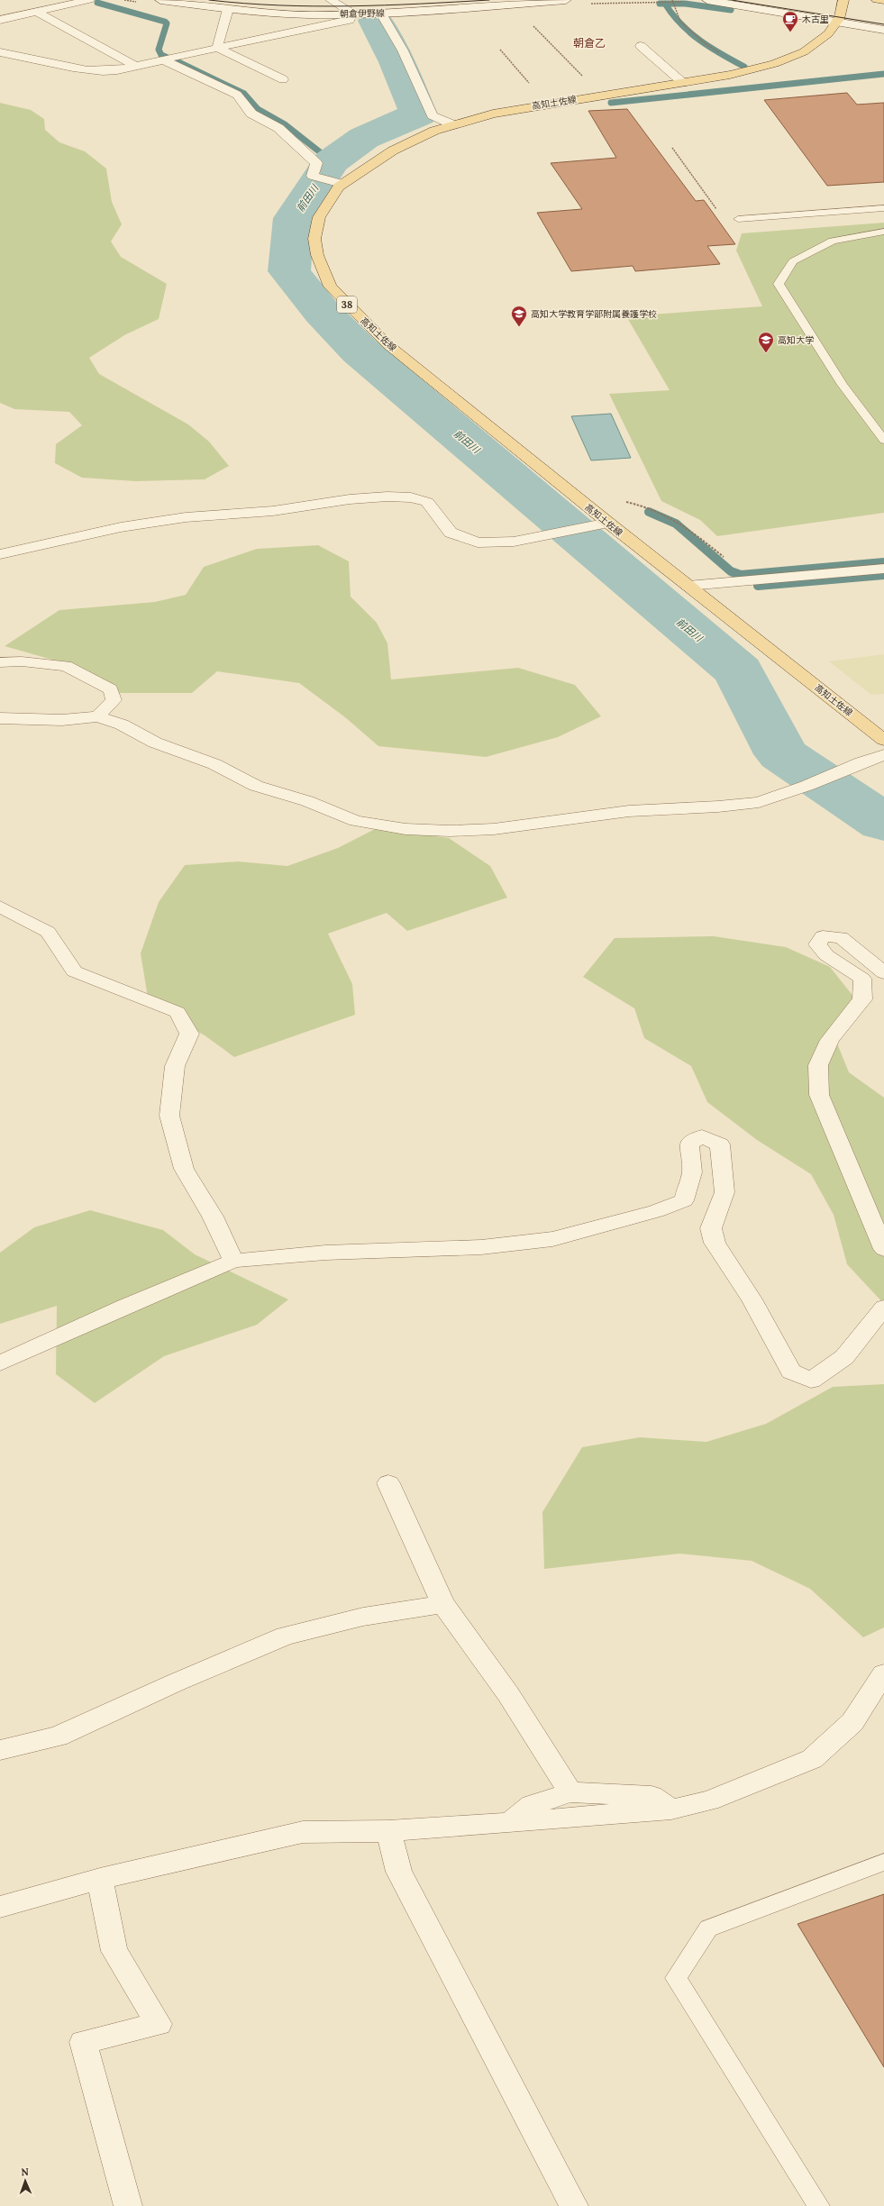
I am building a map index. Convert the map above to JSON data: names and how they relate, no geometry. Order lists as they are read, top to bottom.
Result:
{
  "streets": {
    "main road": ["高知土佐線", "38"],
    "street": ["朝倉伊野線"]
  },
  "districts": ["朝倉乙"],
  "water": ["前田川"],
  "places": {
    "cafe": ["木古里"],
    "school or university": ["高知大学教育学部附属養護学校", "高知大学"]
  },
  "north": "top"
}
